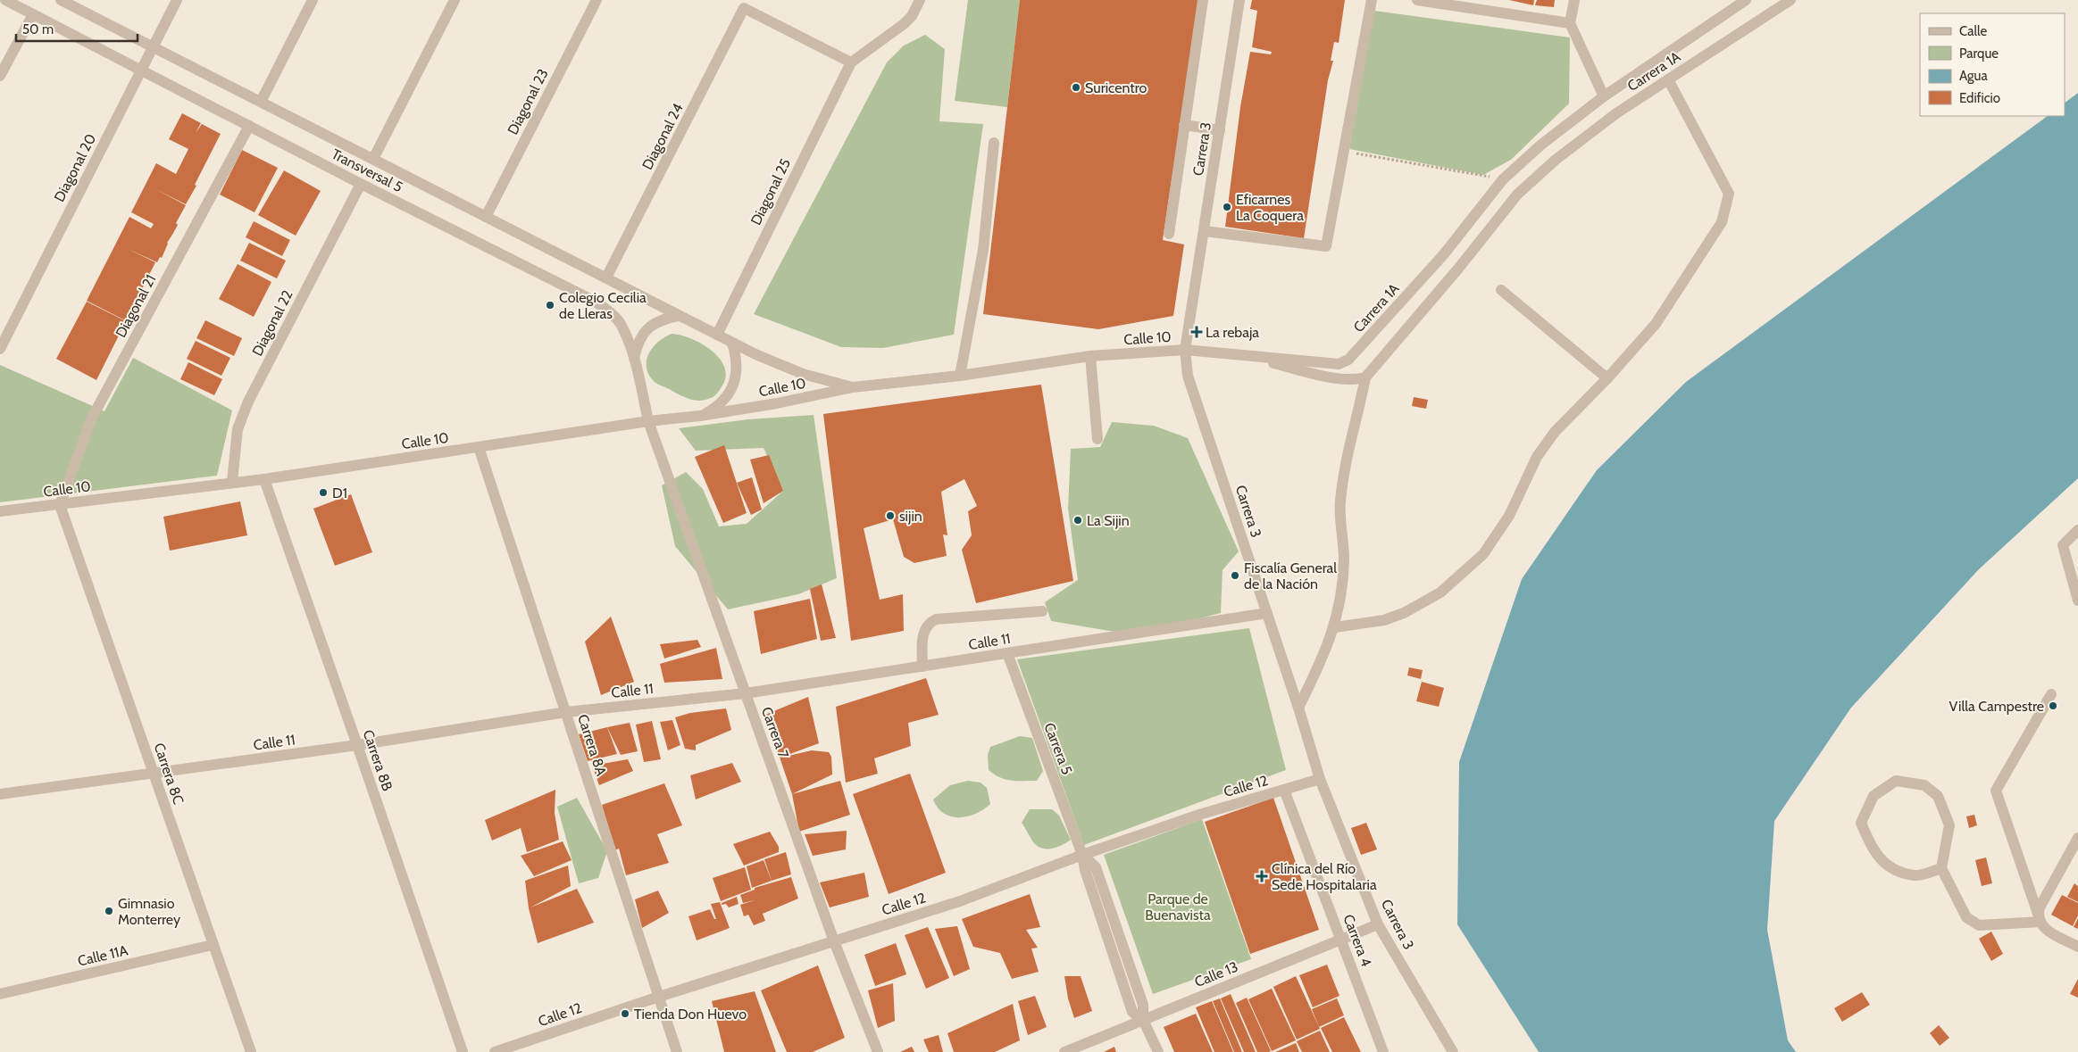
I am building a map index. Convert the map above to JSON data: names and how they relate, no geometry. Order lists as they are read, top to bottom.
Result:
{
  "streets": {
    "street": [
      "Carrera 1A",
      "Diagonal 23",
      "Diagonal 24",
      "Carrera 3",
      "Diagonal 20",
      "Transversal 5",
      "Diagonal 25",
      "Diagonal 21",
      "Diagonal 22",
      "Calle 10",
      "Calle 11",
      "Carrera 7",
      "Carrera 8A",
      "Carrera 5",
      "Carrera 8B",
      "Carrera 8C",
      "Calle 12",
      "Carrera 4",
      "Calle 11A",
      "Calle 13"
    ]
  },
  "crossings": [
    ["Carrera 1A", "Carrera 3"],
    ["Carrera 1A", "Calle 10"],
    ["Diagonal 23", "Transversal 5"],
    ["Diagonal 24", "Transversal 5"],
    ["Diagonal 24", "Diagonal 25"],
    ["Carrera 3", "Calle 10"],
    ["Carrera 3", "Calle 11"],
    ["Carrera 3", "Calle 12"],
    ["Carrera 3", "Calle 13"],
    ["Diagonal 20", "Transversal 5"],
    ["Transversal 5", "Diagonal 25"],
    ["Transversal 5", "Diagonal 21"],
    ["Transversal 5", "Diagonal 22"],
    ["Transversal 5", "Calle 10"],
    ["Transversal 5", "Carrera 7"],
    ["Diagonal 25", "Calle 10"],
    ["Diagonal 25", "Carrera 7"],
    ["Diagonal 21", "Calle 10"],
    ["Diagonal 21", "Carrera 8C"],
    ["Diagonal 22", "Calle 10"],
    ["Calle 10", "Carrera 7"],
    ["Calle 10", "Carrera 8A"],
    ["Calle 10", "Carrera 8B"],
    ["Calle 10", "Carrera 8C"],
    ["Calle 11", "Carrera 7"],
    ["Calle 11", "Carrera 8A"],
    ["Calle 11", "Carrera 5"],
    ["Calle 11", "Carrera 8B"],
    ["Calle 11", "Carrera 8C"],
    ["Carrera 7", "Calle 12"],
    ["Carrera 8A", "Calle 12"],
    ["Carrera 5", "Calle 12"],
    ["Carrera 5", "Calle 13"],
    ["Carrera 8C", "Calle 11A"],
    ["Calle 12", "Carrera 4"],
    ["Carrera 4", "Calle 13"]
  ],
  "parks": ["Parque de Buenavista"],
  "places": {
    "other": [
      "Suricentro",
      "Eficarnes La Coquera",
      "Colegio Cecilia de Lleras",
      "D1",
      "sijin",
      "La Sijin",
      "Fiscalía General de la Nación",
      "Villa Campestre",
      "Gimnasio Monterrey",
      "Tienda Don Huevo"
    ],
    "health": ["La rebaja", "Clínica del Río Sede Hospitalaria"]
  },
  "legend": [
    "Calle",
    "Parque",
    "Agua",
    "Edificio"
  ],
  "scale_bar": "50 m"
}
